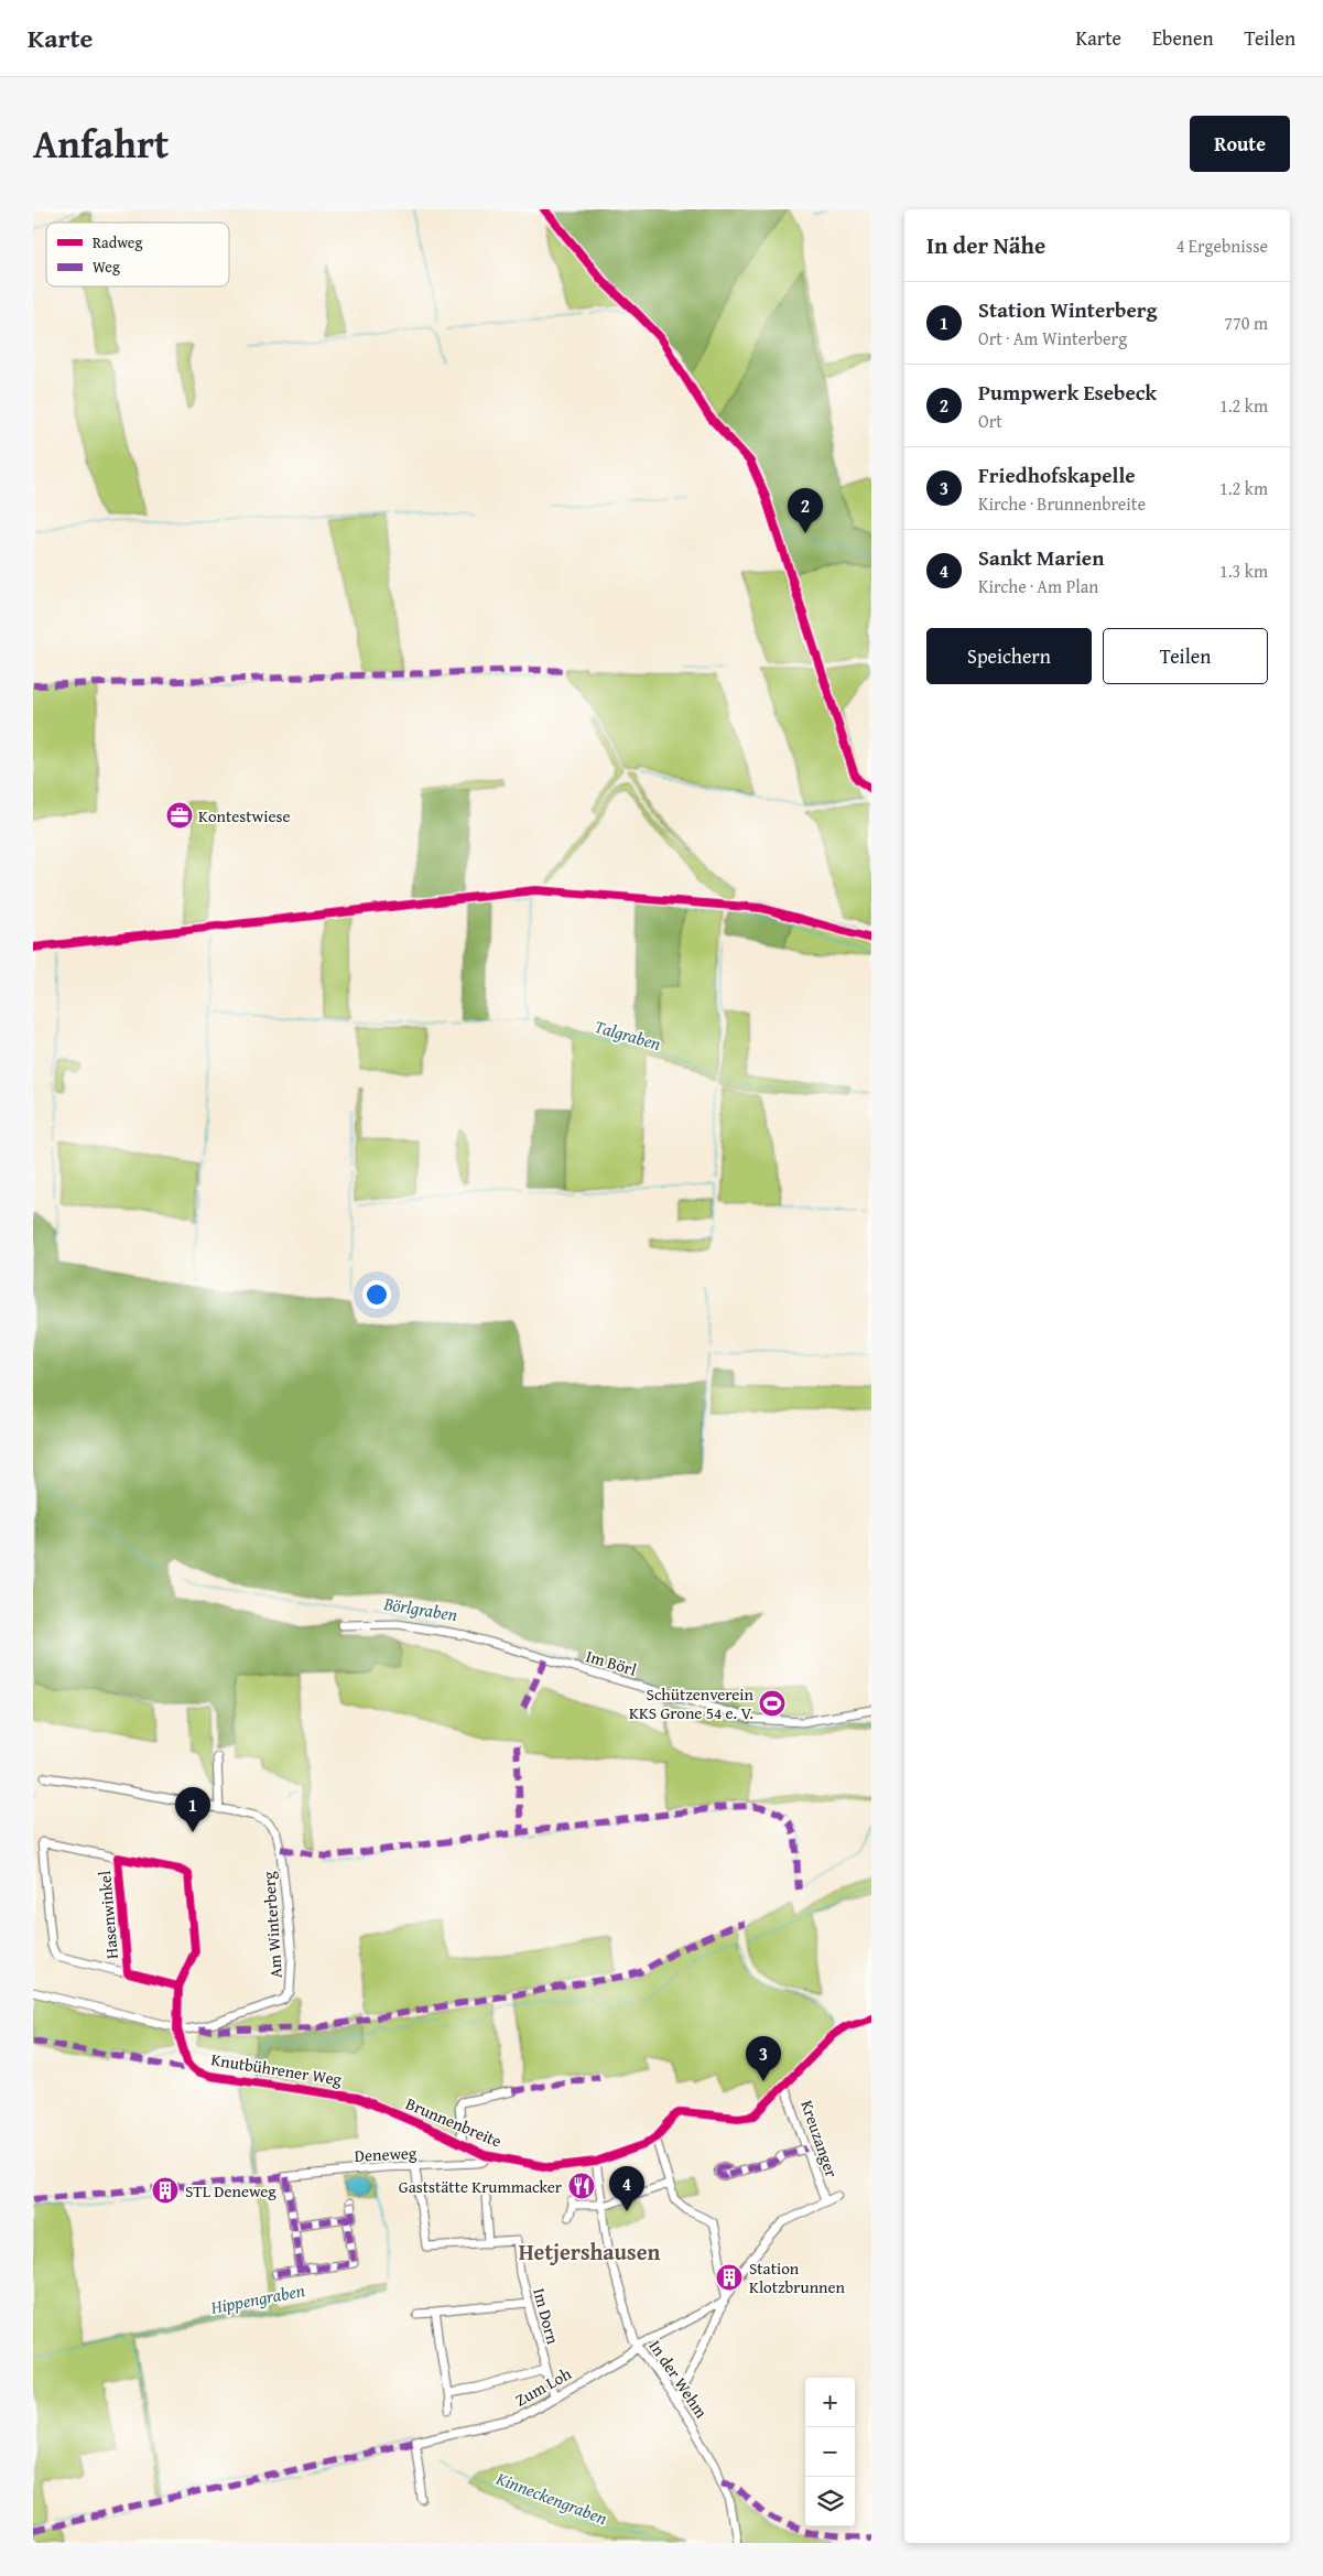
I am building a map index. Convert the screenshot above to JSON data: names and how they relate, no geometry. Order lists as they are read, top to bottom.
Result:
{
  "streets": {
    "street": [
      "Im Börl",
      "Hasenwinkel",
      "Am Winterberg",
      "Knutbührener Weg",
      "Brunnenbreite",
      "Kreuzanger",
      "Deneweg",
      "Im Dorn",
      "In der Wehm",
      "Zum Loh"
    ]
  },
  "crossings": [
    ["Hasenwinkel", "Am Winterberg"],
    ["Hasenwinkel", "Knutbührener Weg"],
    ["Am Winterberg", "Knutbührener Weg"],
    ["Knutbührener Weg", "Brunnenbreite"],
    ["Brunnenbreite", "Kreuzanger"],
    ["Brunnenbreite", "Deneweg"],
    ["Brunnenbreite", "In der Wehm"],
    ["Im Dorn", "Zum Loh"],
    ["In der Wehm", "Zum Loh"]
  ],
  "districts": ["Hetjershausen"],
  "water": [
    "Talgraben",
    "Börlgraben",
    "Hippengraben",
    "Kinneckengraben"
  ],
  "places": {
    "office": ["Kontestwiese"],
    "sports": ["Schützenverein KKS Grone 54 e. V."],
    "restaurant": ["Gaststätte Krummacker"],
    "building": ["STL Deneweg", "Station Klotzbrunnen"]
  },
  "legend": ["Radweg", "Weg"],
  "page": {
    "header": "Karte",
    "nav": ["Karte", "Ebenen", "Teilen"],
    "title": "Anfahrt",
    "buttons": [
      "Route",
      ["Speichern", "Teilen"]
    ],
    "heading": ["In der Nähe", "4 Ergebnisse"],
    "list": [
      {
        "mark": "1",
        "name": "Station Winterberg",
        "note": "Ort · Am Winterberg",
        "value": "770 m"
      },
      {
        "mark": "2",
        "name": "Pumpwerk Esebeck",
        "note": "Ort",
        "value": "1.2 km"
      },
      {
        "mark": "3",
        "name": "Friedhofskapelle",
        "note": "Kirche · Brunnenbreite",
        "value": "1.2 km"
      },
      {
        "mark": "4",
        "name": "Sankt Marien",
        "note": "Kirche · Am Plan",
        "value": "1.3 km"
      }
    ],
    "pins": [
      "2",
      "1",
      "3",
      "4"
    ],
    "map_buttons": ["+", "−"]
  }
}
